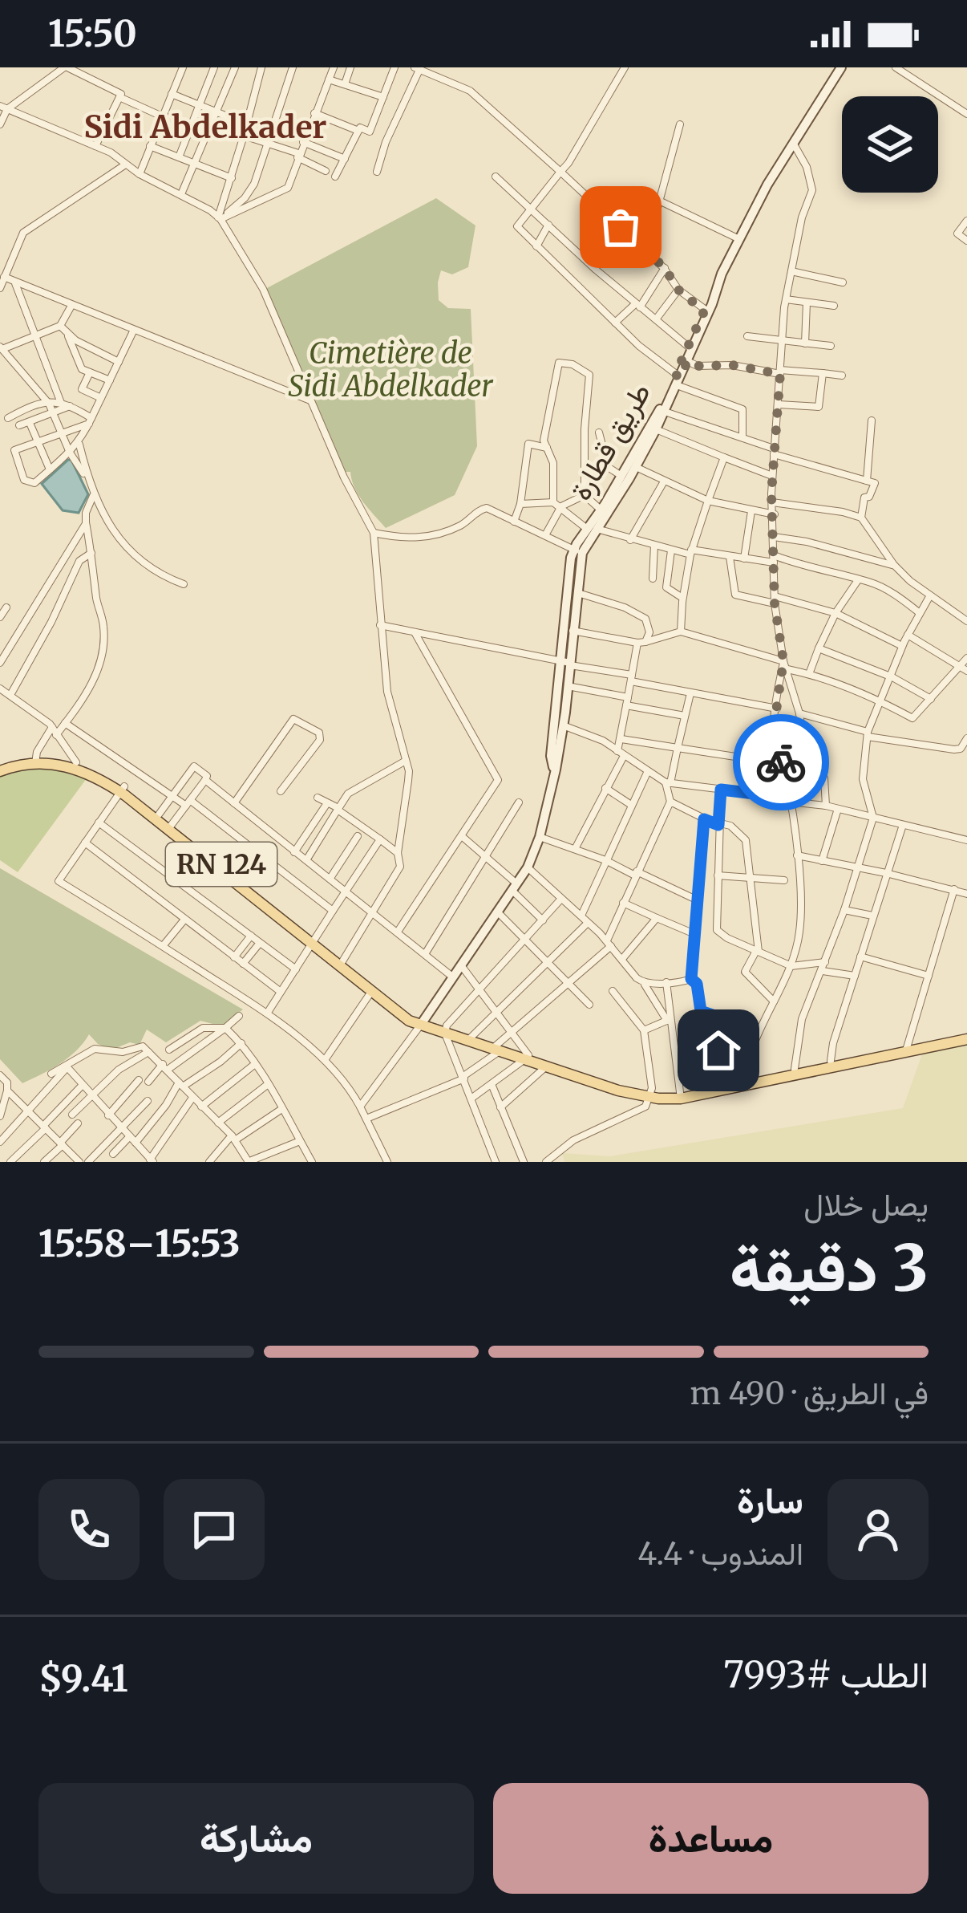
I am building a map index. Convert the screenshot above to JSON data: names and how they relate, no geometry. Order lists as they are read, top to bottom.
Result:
{
  "streets": {
    "main road": ["طريق قطارة", "RN 124"]
  },
  "crossings": [
    ["طريق قطارة", "RN 124"]
  ],
  "districts": ["Sidi Abdelkader"],
  "parks": ["Cimetière de Sidi Abdelkader"],
  "page": {
    "status": "15:50",
    "heading": ["3 دقيقة", "يصل خلال", "15:53–15:58"],
    "panel": [
      "سارة",
      "المندوب · 4.4",
      "الطلب #7993",
      "$9.41"
    ],
    "bar": "في الطريق · 490 m",
    "buttons": ["مساعدة", "مشاركة"]
  }
}
